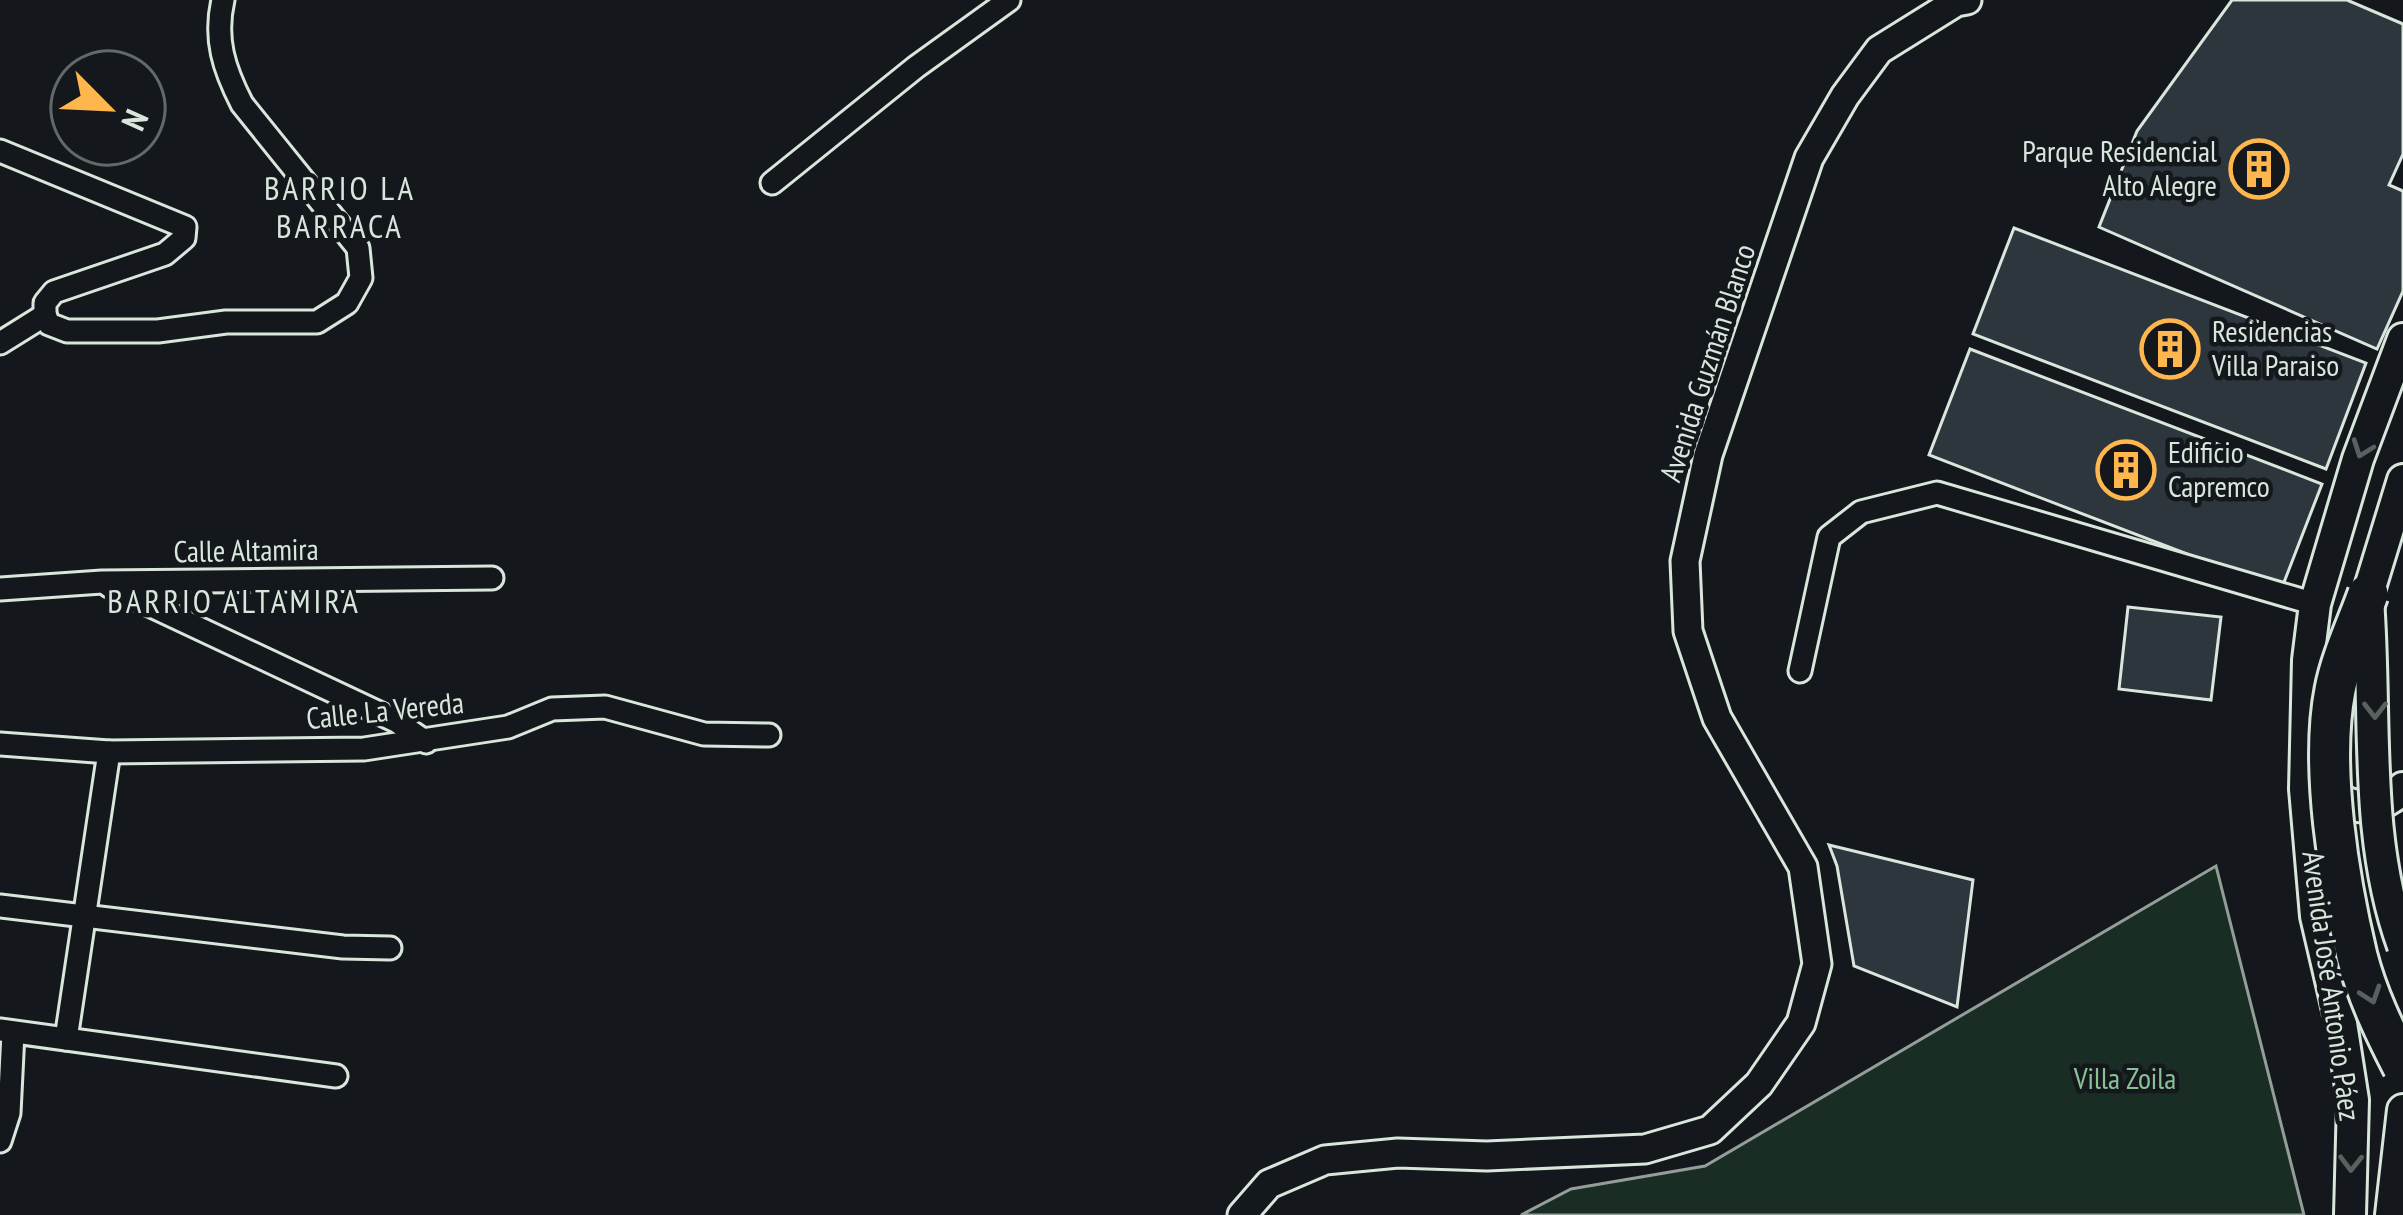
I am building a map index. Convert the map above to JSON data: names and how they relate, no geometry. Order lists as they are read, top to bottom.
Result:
{
  "streets": {
    "main road": ["Avenida José Antonio Páez"],
    "street": ["Avenida Guzmán Blanco", "Calle Altamira", "Calle La Vereda"]
  },
  "districts": ["BARRIO LA BARRACA", "BARRIO ALTAMIRA"],
  "parks": ["Villa Zoila"],
  "places": {
    "building": ["Parque Residencial Alto Alegre", "Residencias Villa Paraiso", "Edificio Capremco"]
  },
  "north": "bottom right"
}
